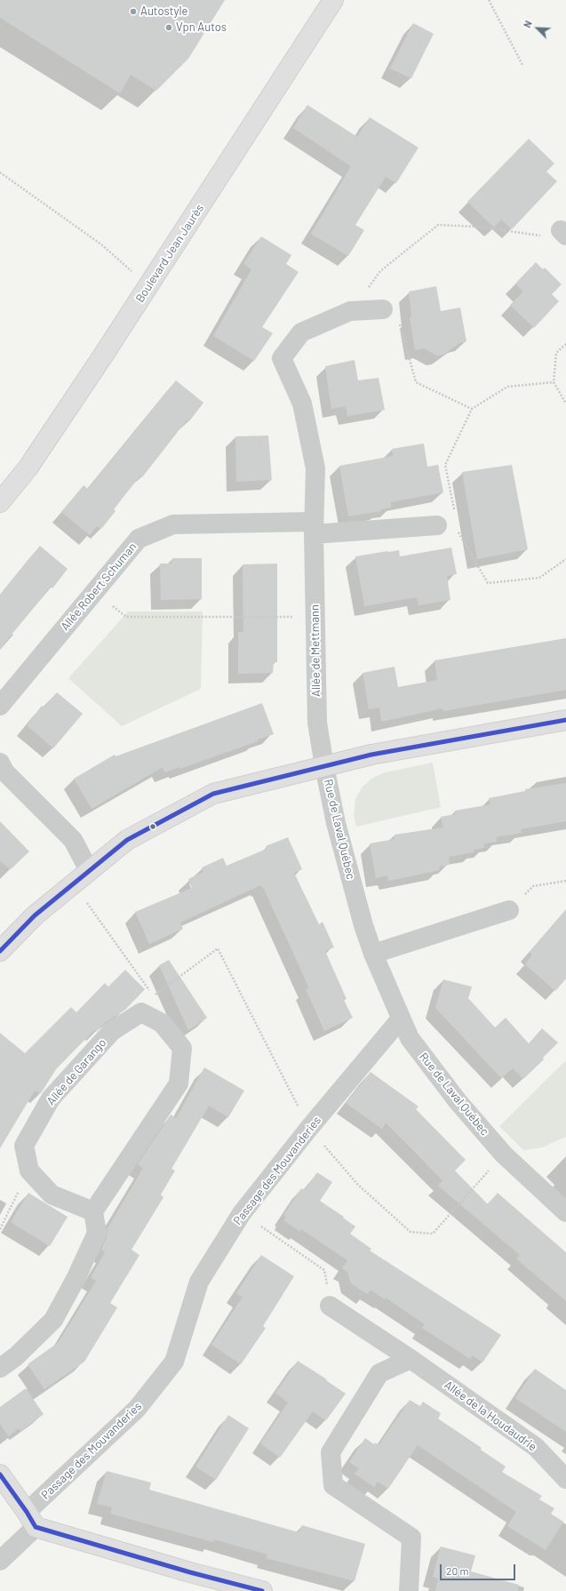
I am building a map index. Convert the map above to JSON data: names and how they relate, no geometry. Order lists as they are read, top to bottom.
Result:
{
  "streets": {
    "street": [
      "Boulevard Jean Jaurès",
      "Allée Robert Schuman",
      "Allée de Mettmann",
      "Rue de Laval Québec",
      "Allée de Garango",
      "Passage des Mouvanderies",
      "Allée de la Houdaudrie"
    ]
  },
  "crossings": [
    ["Allée Robert Schuman", "Allée de Mettmann"],
    ["Allée de Mettmann", "Rue de Laval Québec"],
    ["Rue de Laval Québec", "Passage des Mouvanderies"]
  ],
  "places": ["Autostyle", "Vpn Autos"],
  "scale_bar": "20 m",
  "north": "top left"
}
